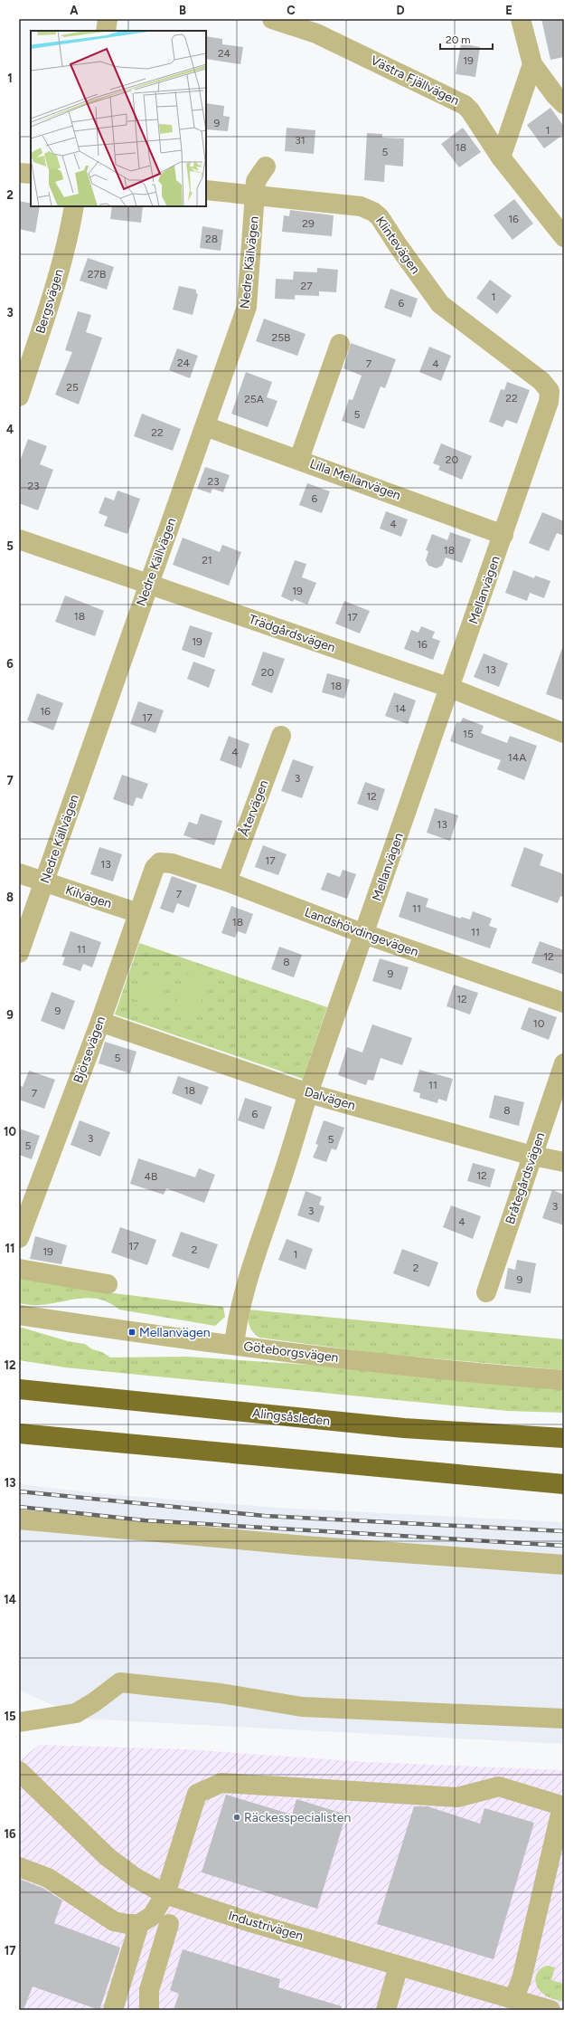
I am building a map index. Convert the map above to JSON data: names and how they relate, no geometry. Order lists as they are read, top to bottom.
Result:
{
  "streets": {
    "highway": ["Alingsåsleden"],
    "street": [
      "Västra Fjällvägen",
      "Klintevägen",
      "Nedre Källvägen",
      "Bergsvägen",
      "Lilla Mellanvägen",
      "Mellanvägen",
      "Trädgårdsvägen",
      "Återvägen",
      "Kilvägen",
      "Landshövdingevägen",
      "Björsevägen",
      "Dalvägen",
      "Bråtegårdsvägen",
      "Göteborgsvägen",
      "Industrivägen"
    ]
  },
  "crossings": [
    ["Klintevägen", "Nedre Källvägen"],
    ["Klintevägen", "Mellanvägen"],
    ["Nedre Källvägen", "Lilla Mellanvägen"],
    ["Nedre Källvägen", "Trädgårdsvägen"],
    ["Nedre Källvägen", "Kilvägen"],
    ["Lilla Mellanvägen", "Mellanvägen"],
    ["Mellanvägen", "Trädgårdsvägen"],
    ["Mellanvägen", "Landshövdingevägen"],
    ["Mellanvägen", "Dalvägen"],
    ["Mellanvägen", "Göteborgsvägen"],
    ["Återvägen", "Landshövdingevägen"],
    ["Kilvägen", "Björsevägen"],
    ["Landshövdingevägen", "Björsevägen"],
    ["Björsevägen", "Dalvägen"],
    ["Dalvägen", "Bråtegårdsvägen"]
  ],
  "places": {
    "transit": ["Mellanvägen"],
    "other": ["Räckesspecialisten"]
  },
  "house_numbers": [
    "24",
    "19",
    "9",
    "1",
    "31",
    "18",
    "5",
    "16",
    "29",
    "28",
    "27B",
    "27",
    "1",
    "6",
    "25B",
    "24",
    "7",
    "4",
    "25",
    "22",
    "25A",
    "5",
    "22",
    "20",
    "23",
    "23",
    "6",
    "4",
    "18",
    "21",
    "19",
    "18",
    "17",
    "19",
    "16",
    "13",
    "20",
    "18",
    "14",
    "16",
    "17",
    "15",
    "4",
    "14A",
    "3",
    "12",
    "13",
    "17",
    "13",
    "7",
    "11",
    "18",
    "11",
    "11",
    "12",
    "8",
    "9",
    "12",
    "9",
    "10",
    "5",
    "11",
    "18",
    "7",
    "8",
    "6",
    "3",
    "5",
    "5",
    "12",
    "4B",
    "3",
    "3",
    "4",
    "17",
    "2",
    "19",
    "1",
    "2",
    "9"
  ],
  "scale_bar": "20 m",
  "grid": {
    "columns": [
      "A",
      "B",
      "C",
      "D",
      "E"
    ],
    "rows": [
      "1",
      "2",
      "3",
      "4",
      "5",
      "6",
      "7",
      "8",
      "9",
      "10",
      "11",
      "12",
      "13",
      "14",
      "15",
      "16",
      "17"
    ]
  }
}
